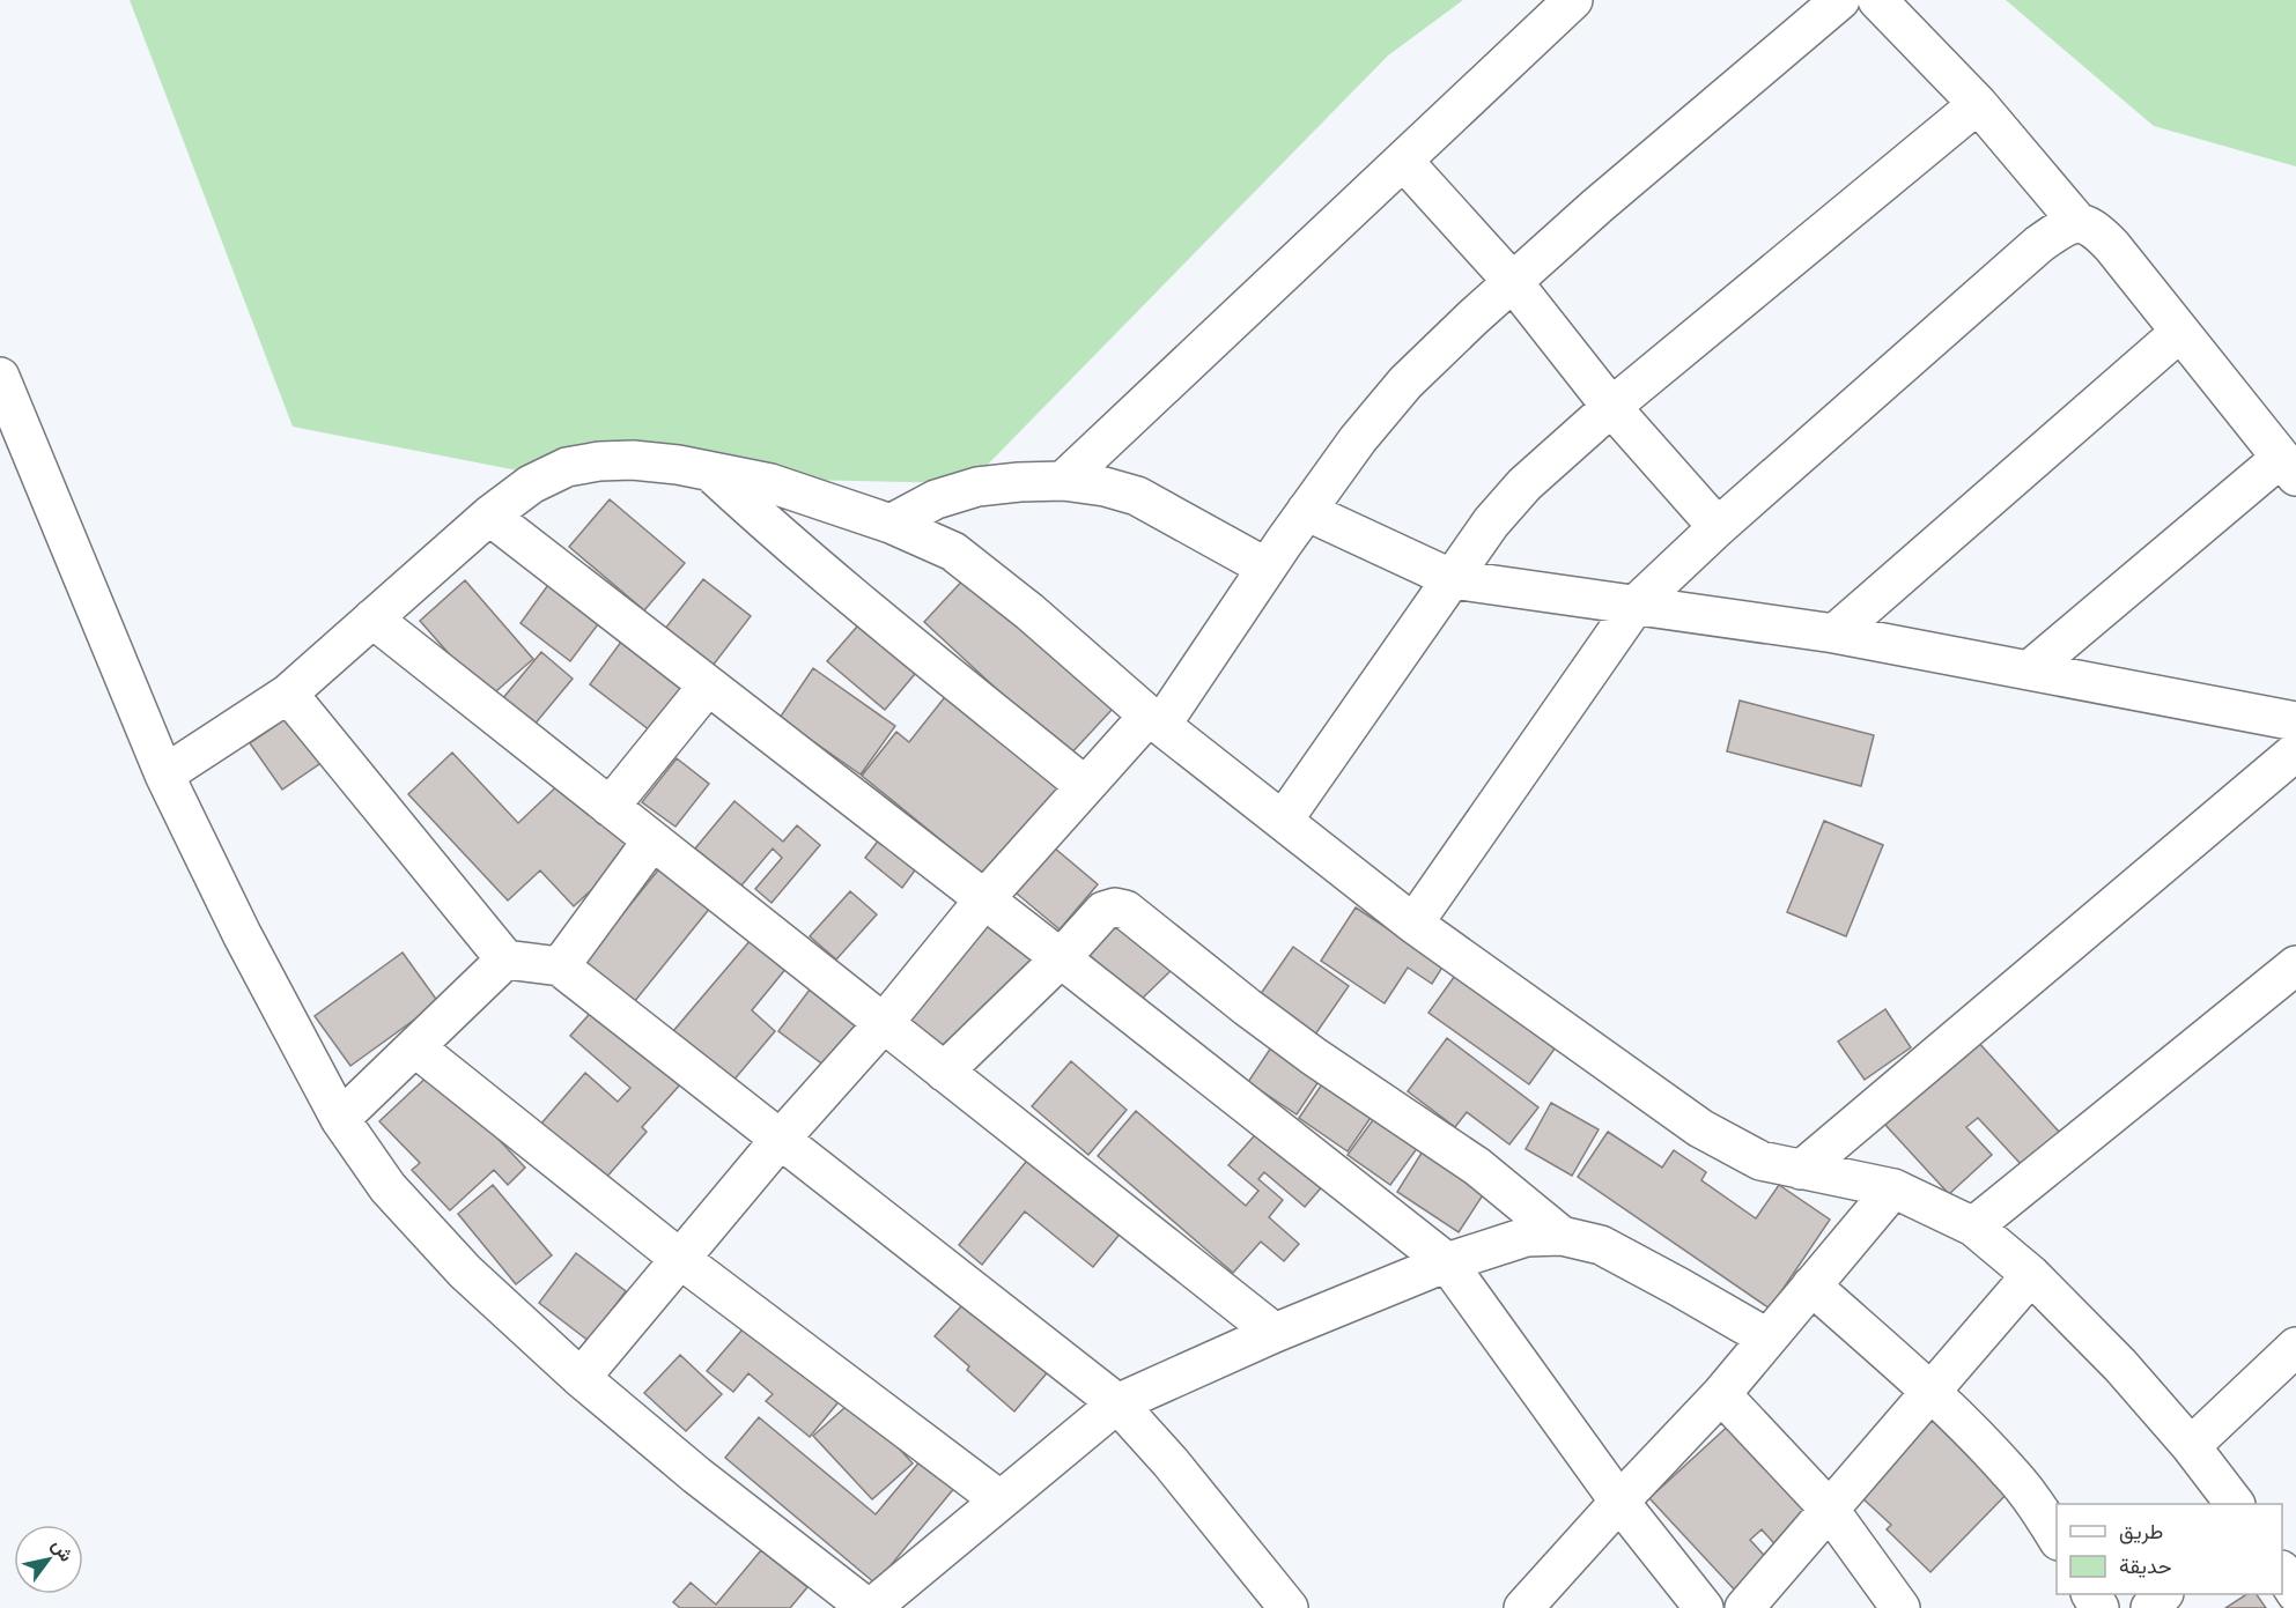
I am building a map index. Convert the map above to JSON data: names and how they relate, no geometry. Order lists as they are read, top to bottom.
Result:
{
  "legend": ["طريق", "حديقة"],
  "north": "top right"
}
